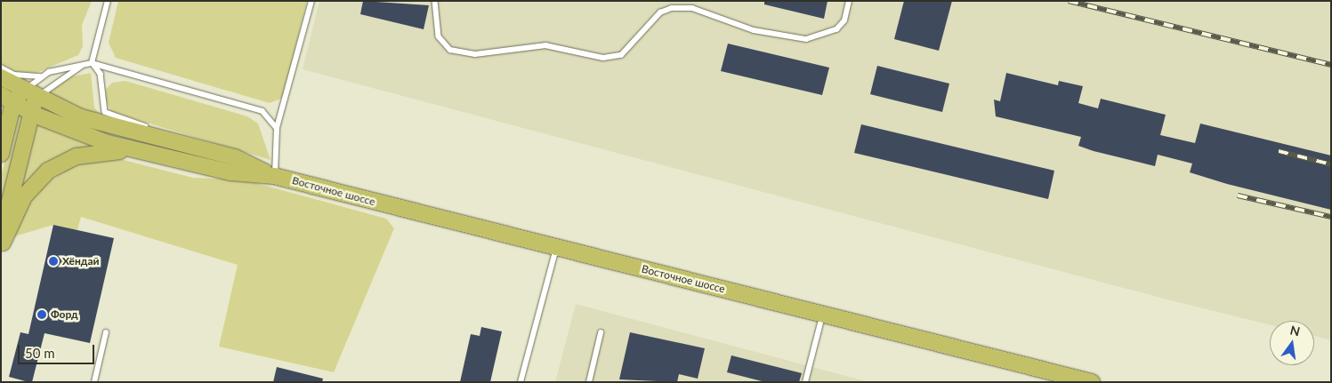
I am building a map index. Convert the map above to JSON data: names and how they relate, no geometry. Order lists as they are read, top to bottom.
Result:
{
  "streets": {
    "main road": ["Восточное шоссе"]
  },
  "places": ["Хёндай", "Форд"],
  "scale_bar": "50 m",
  "north": "top"
}
